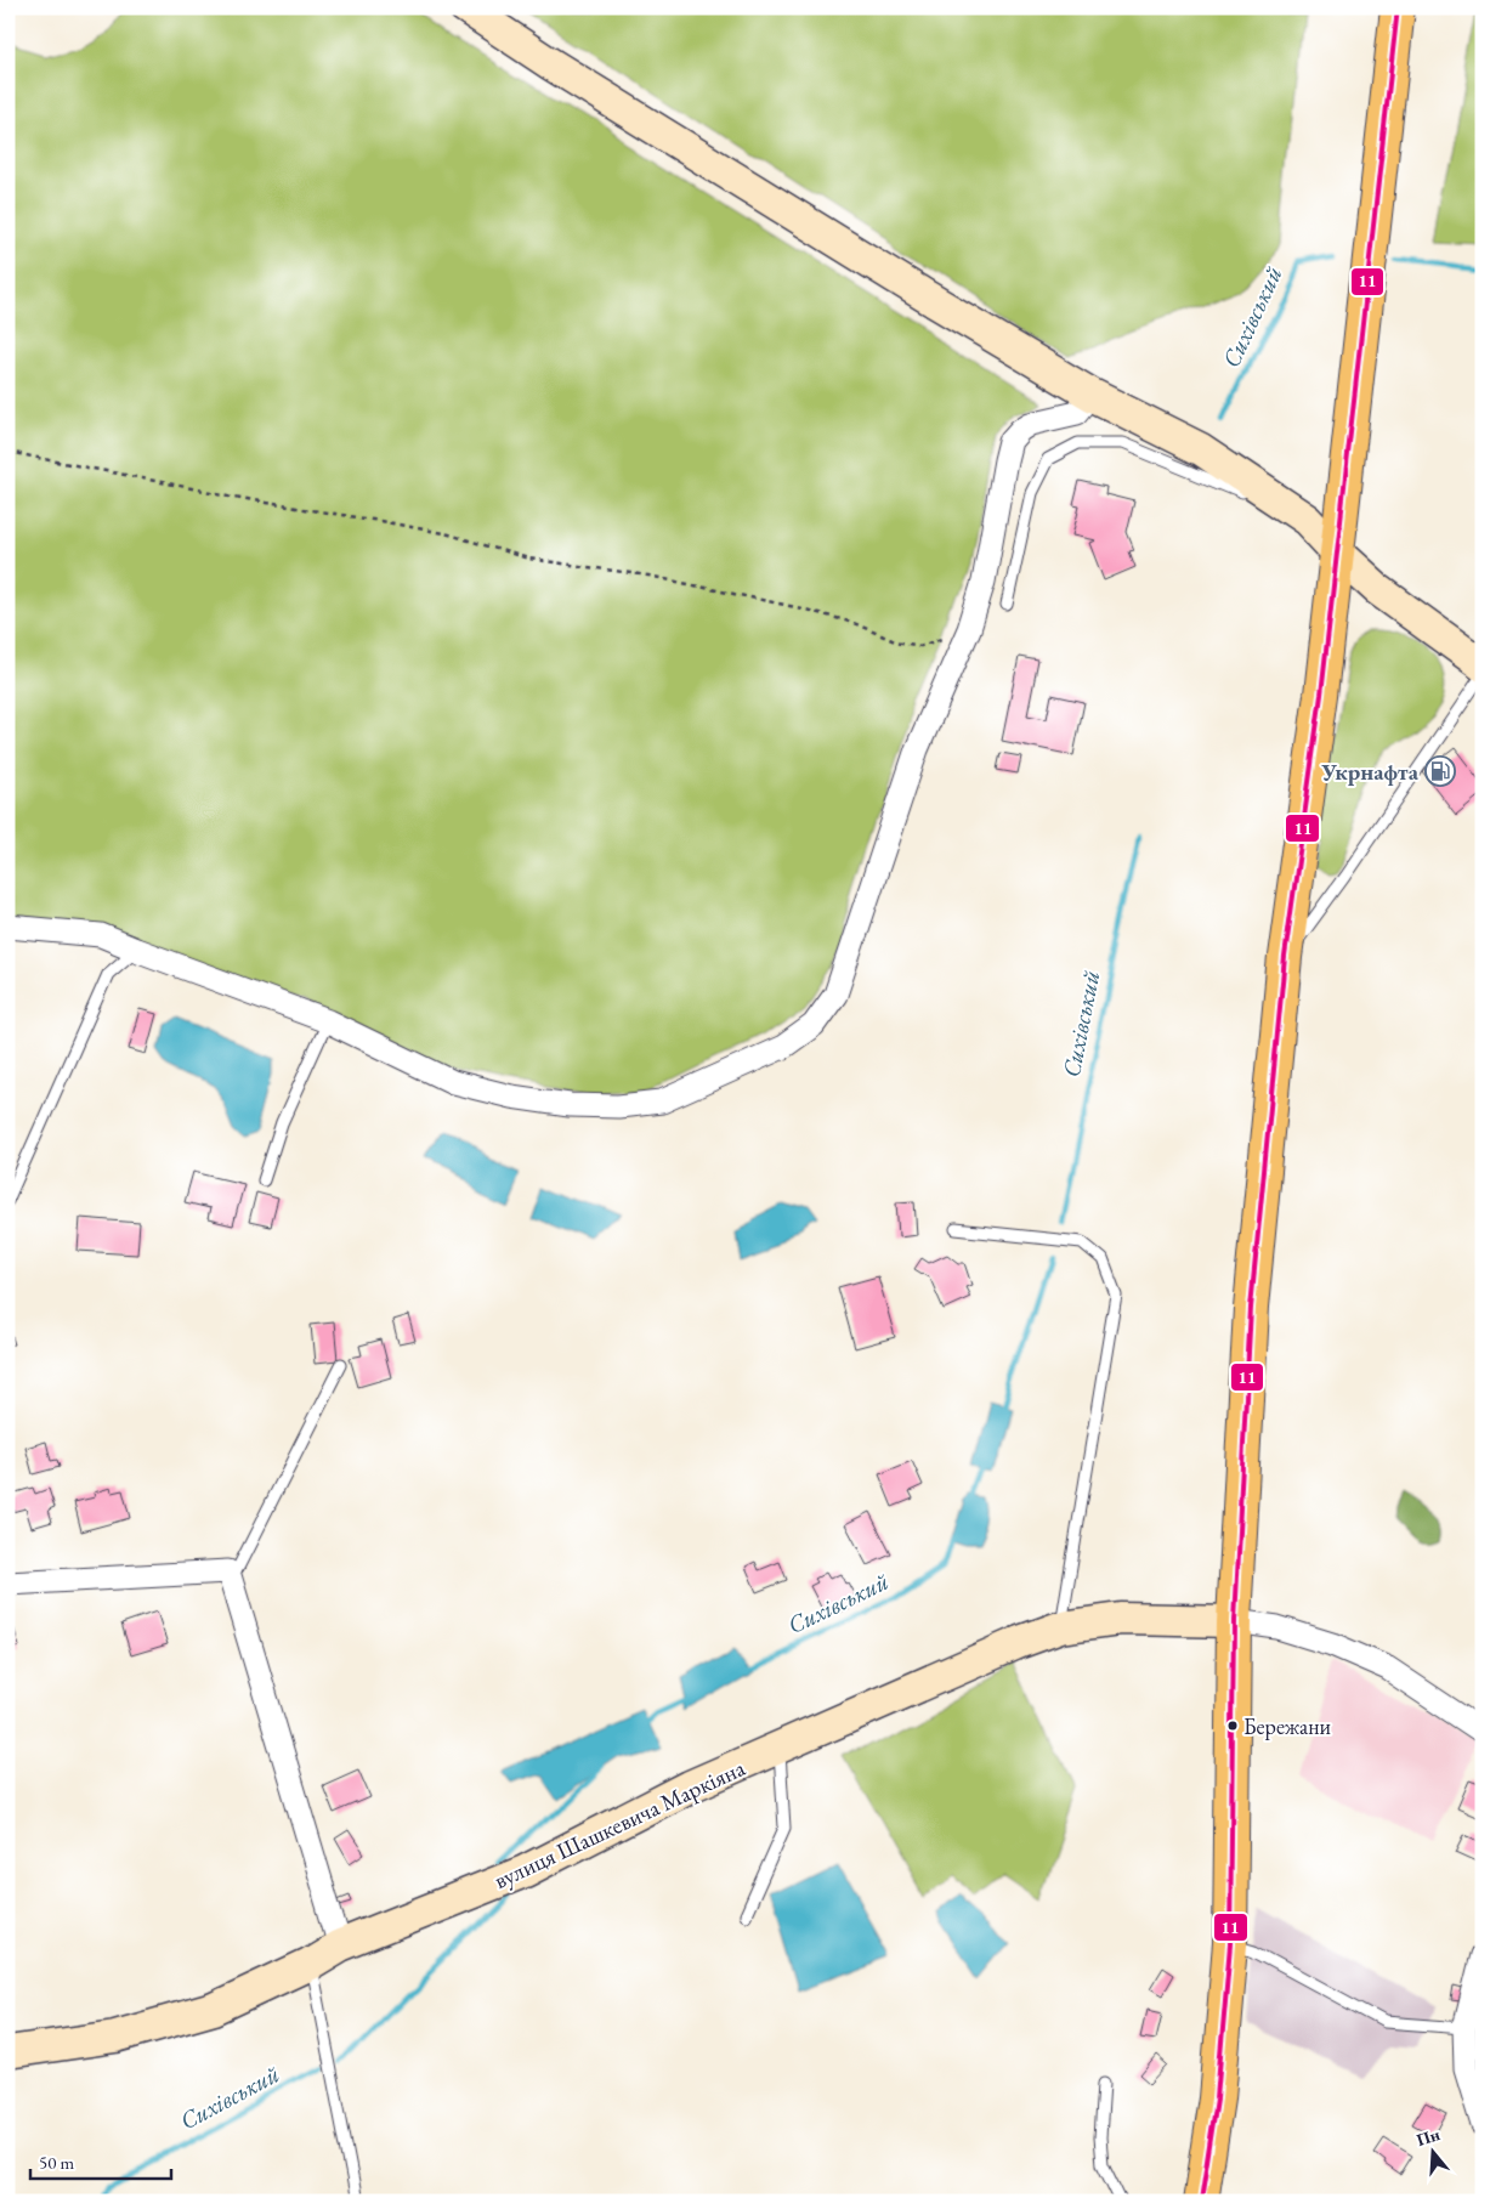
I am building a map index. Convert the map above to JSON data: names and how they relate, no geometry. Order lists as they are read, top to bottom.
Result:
{
  "streets": {
    "street": ["вулиця Шашкевича Маркіяна"]
  },
  "water": ["Сихівський"],
  "places": {
    "fuel station": ["Укрнафта"],
    "other": ["Бережани"]
  },
  "lines": ["transit line 11"],
  "scale_bar": "50 m",
  "north": "top"
}
